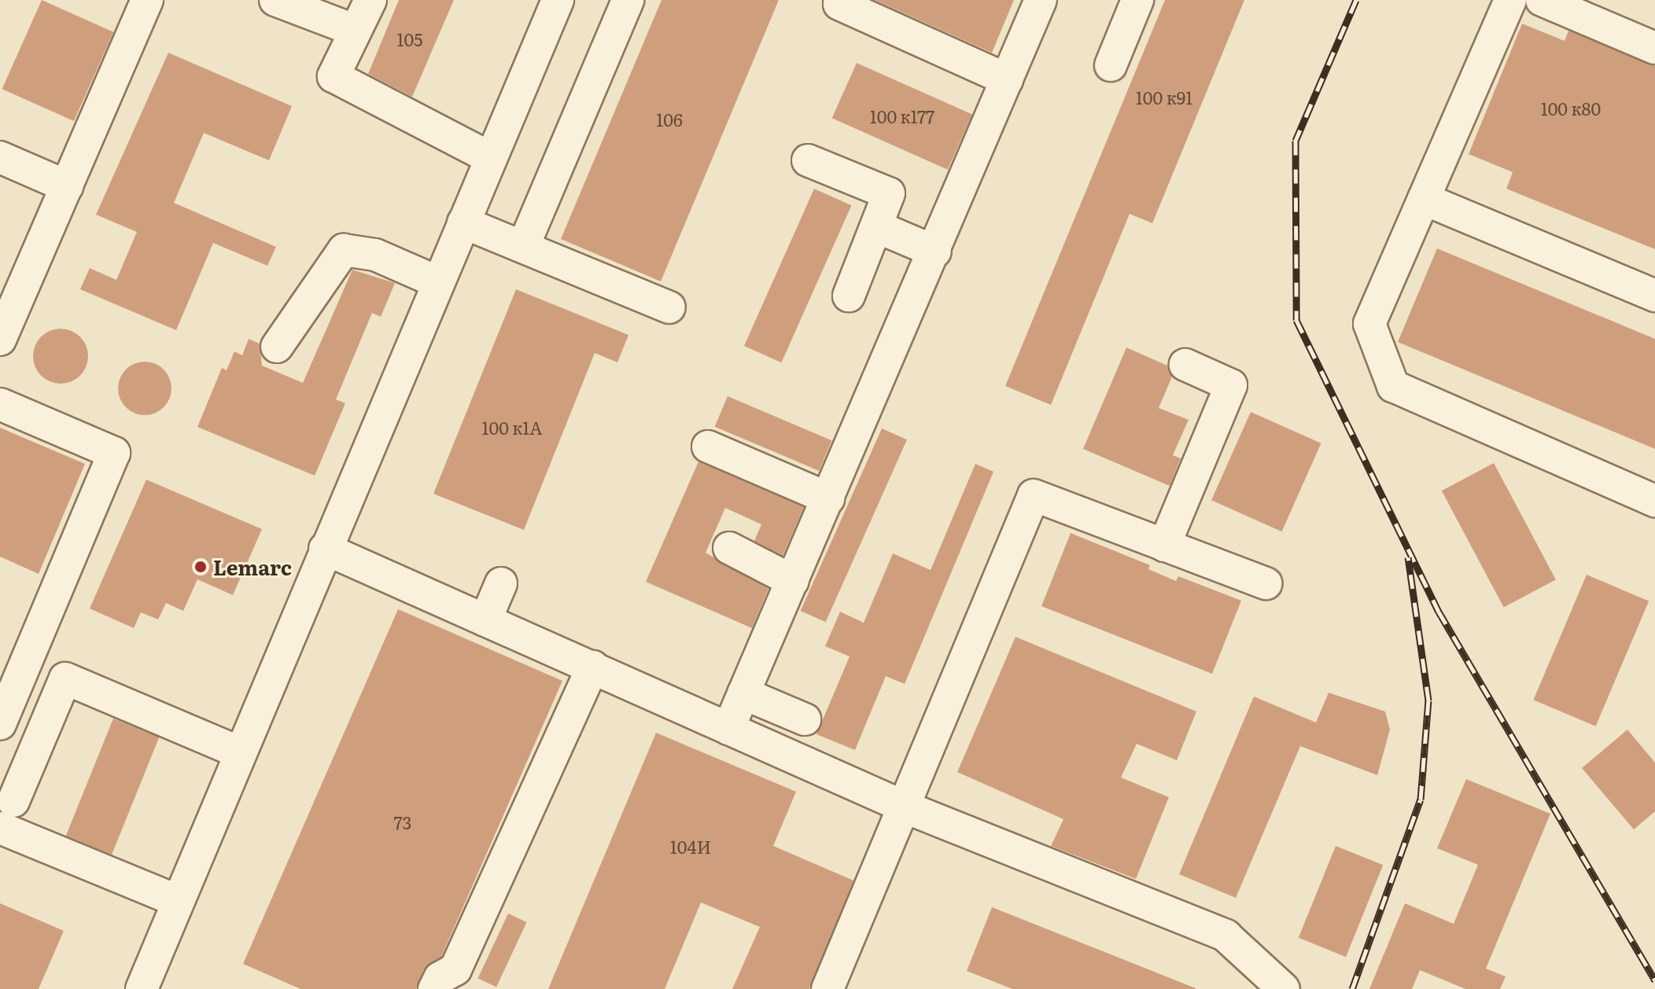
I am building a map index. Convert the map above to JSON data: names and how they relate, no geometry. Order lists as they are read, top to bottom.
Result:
{
  "places": ["Lemarc"],
  "house_numbers": [
    "105",
    "100 к91",
    "100 к80",
    "100 к177",
    "106",
    "100 к1А",
    "73",
    "104И"
  ]
}
